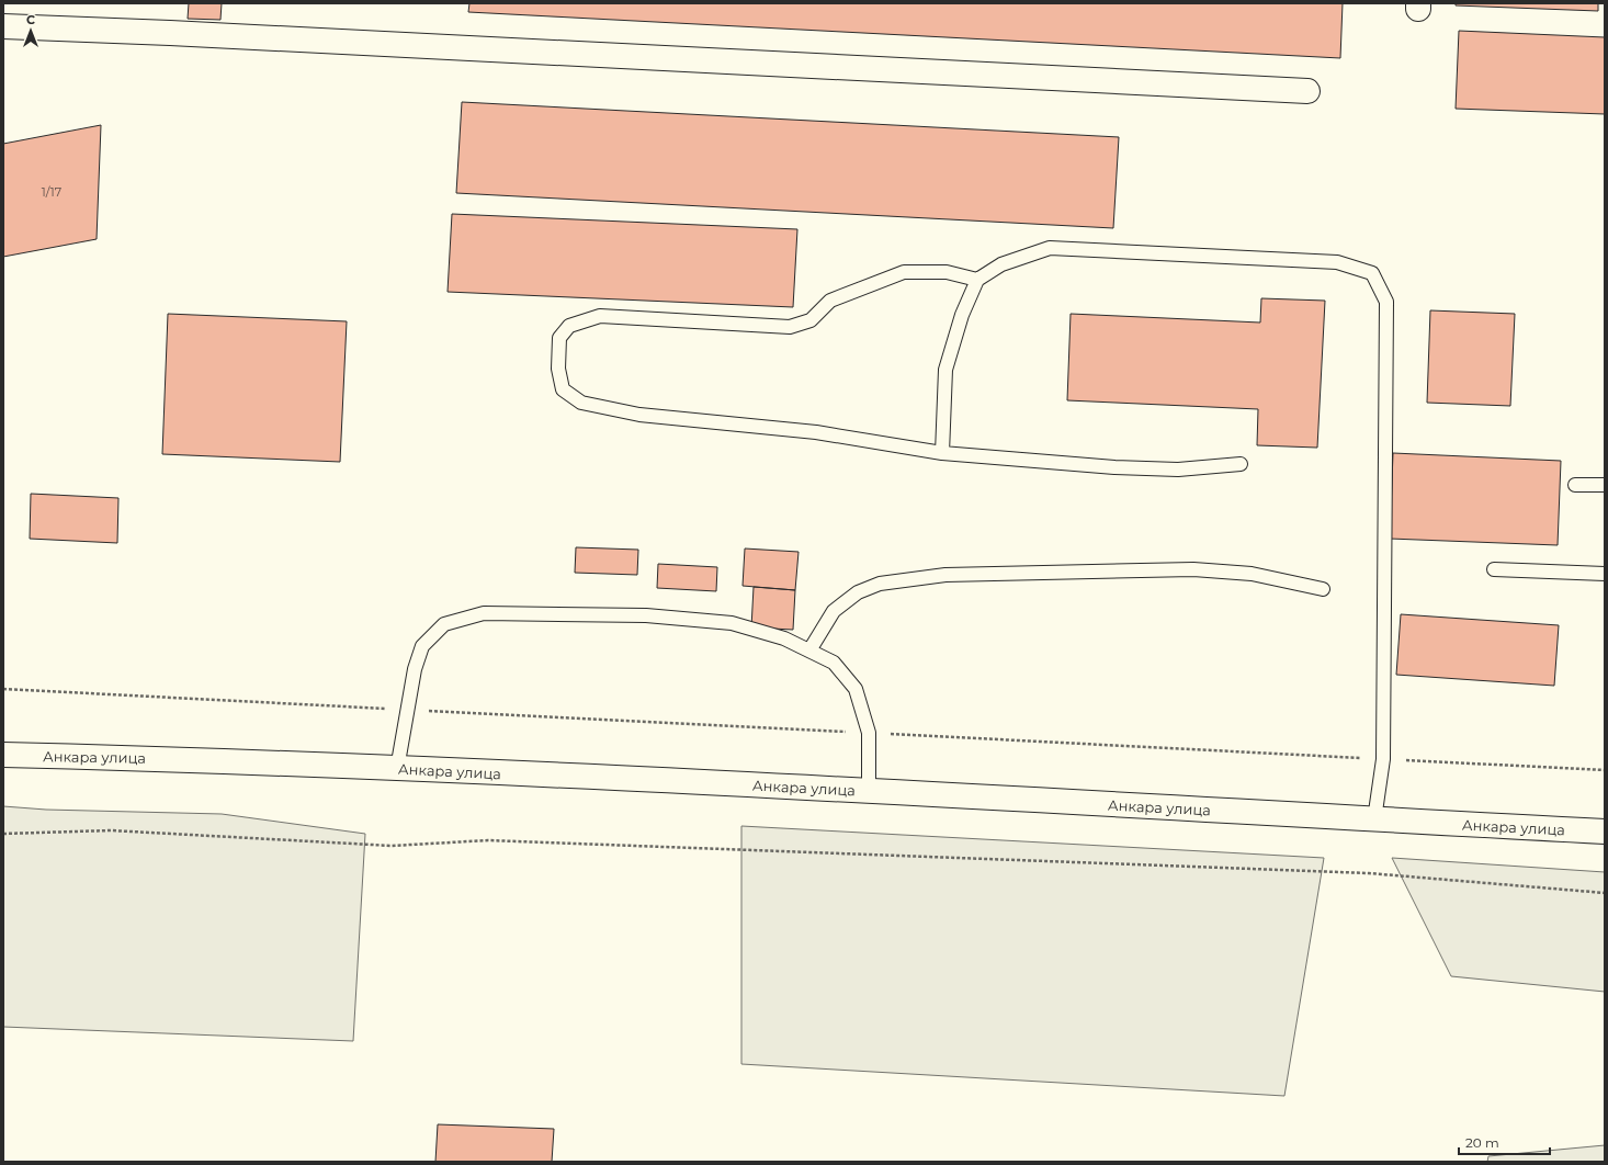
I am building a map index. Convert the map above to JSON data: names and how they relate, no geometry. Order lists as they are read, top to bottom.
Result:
{
  "streets": {
    "main road": ["Анкара улица"]
  },
  "house_numbers": ["1/17"],
  "scale_bar": "20 m",
  "north": "top"
}
